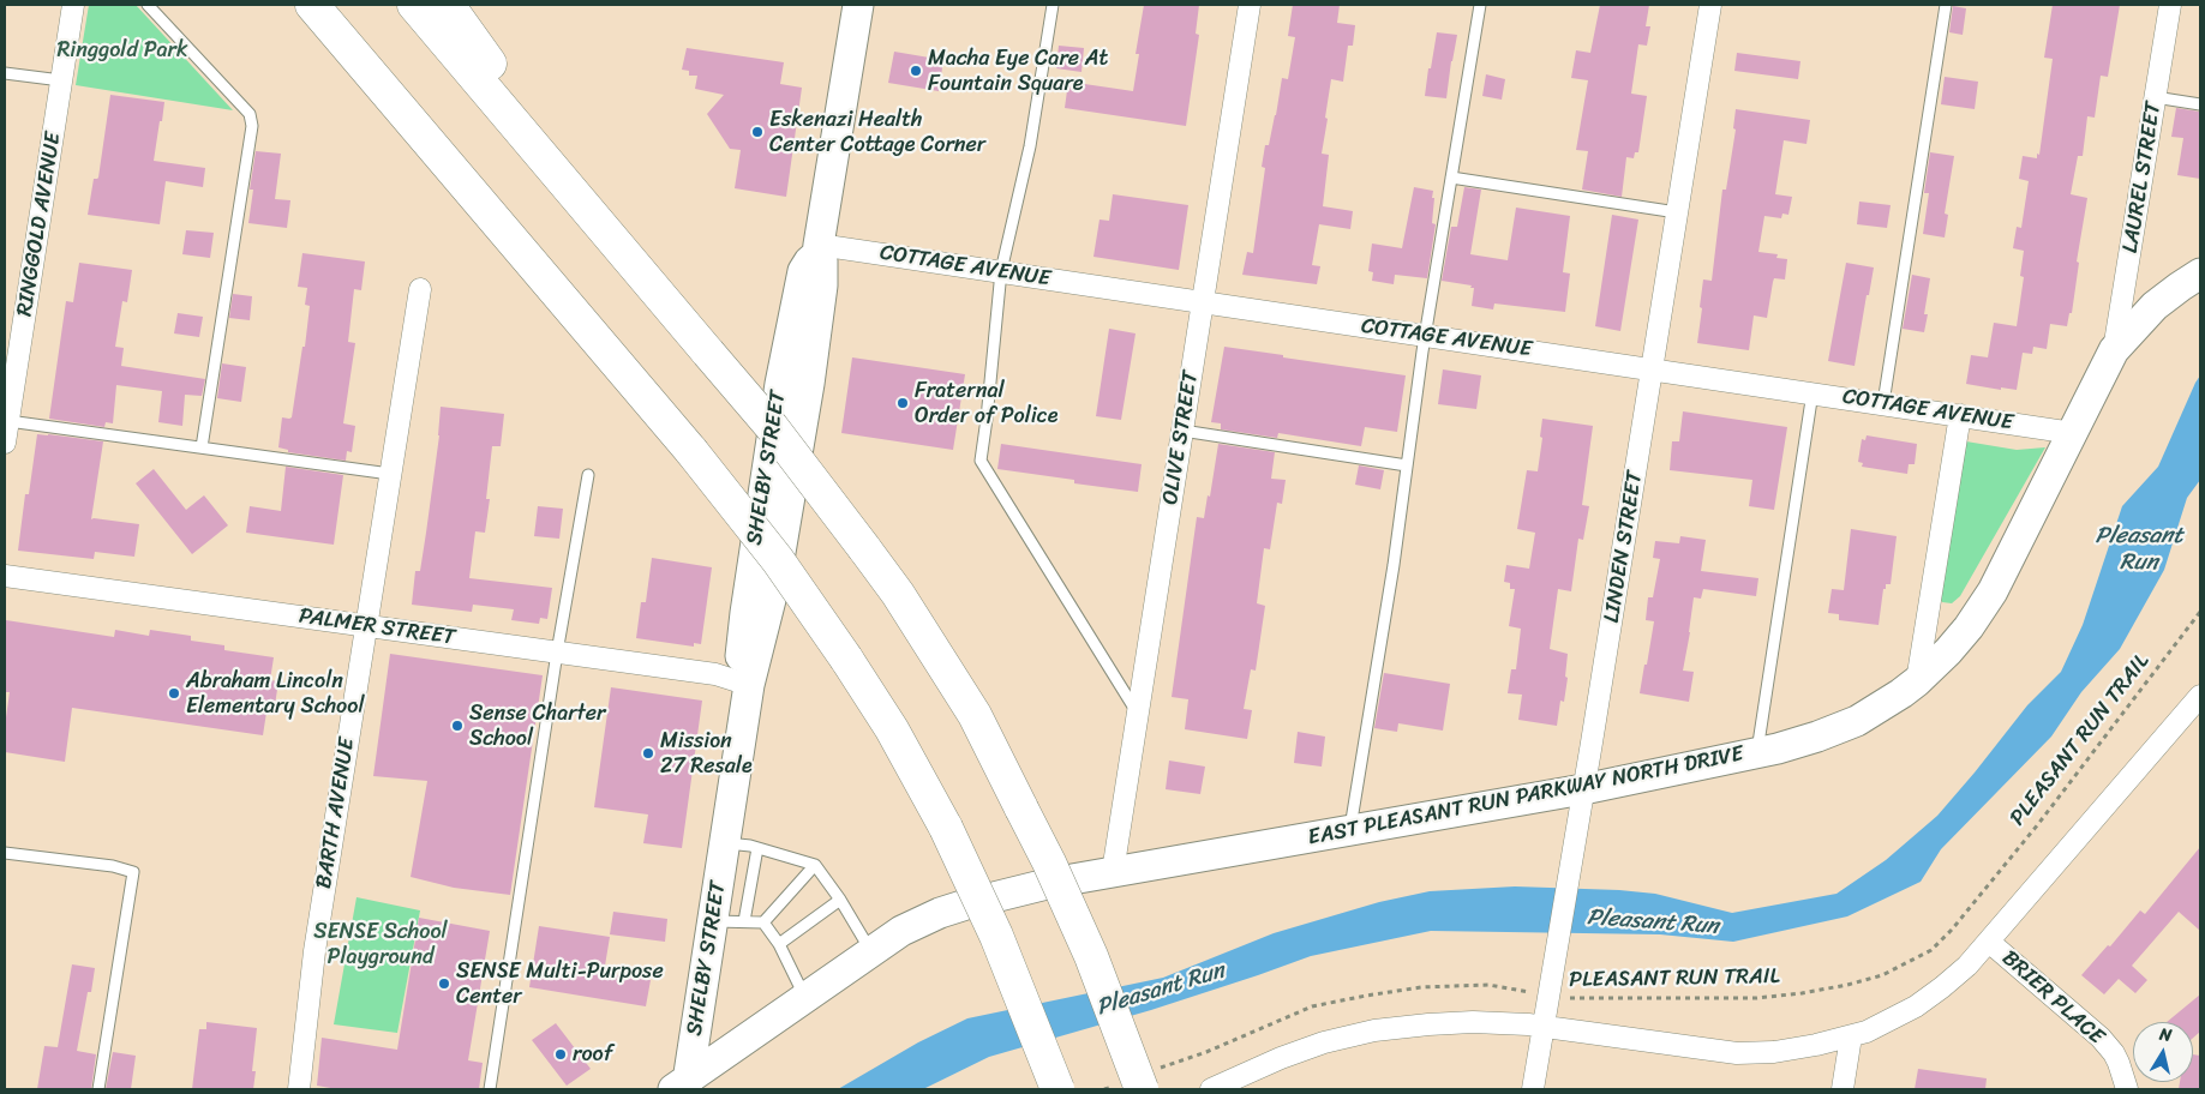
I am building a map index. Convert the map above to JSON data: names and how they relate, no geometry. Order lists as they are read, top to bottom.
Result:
{
  "streets": {
    "street": [
      "LAUREL STREET",
      "RINGGOLD AVENUE",
      "COTTAGE AVENUE",
      "OLIVE STREET",
      "SHELBY STREET",
      "LINDEN STREET",
      "PALMER STREET",
      "EAST PLEASANT RUN PARKWAY NORTH DRIVE",
      "BARTH AVENUE",
      "BRIER PLACE"
    ],
    "path": ["PLEASANT RUN TRAIL"]
  },
  "crossings": [
    ["LAUREL STREET", "EAST PLEASANT RUN PARKWAY NORTH DRIVE"],
    ["COTTAGE AVENUE", "OLIVE STREET"],
    ["COTTAGE AVENUE", "SHELBY STREET"],
    ["COTTAGE AVENUE", "LINDEN STREET"],
    ["COTTAGE AVENUE", "EAST PLEASANT RUN PARKWAY NORTH DRIVE"],
    ["OLIVE STREET", "EAST PLEASANT RUN PARKWAY NORTH DRIVE"],
    ["SHELBY STREET", "PALMER STREET"],
    ["SHELBY STREET", "EAST PLEASANT RUN PARKWAY NORTH DRIVE"],
    ["LINDEN STREET", "PLEASANT RUN TRAIL"],
    ["LINDEN STREET", "EAST PLEASANT RUN PARKWAY NORTH DRIVE"],
    ["PALMER STREET", "BARTH AVENUE"]
  ],
  "water": ["Pleasant Run"],
  "parks": ["Ringgold Park", "SENSE School Playground"],
  "places": [
    "Macha Eye Care At Fountain Square",
    "Eskenazi Health Center Cottage Corner",
    "Fraternal Order of Police",
    "Abraham Lincoln Elementary School",
    "Sense Charter School",
    "Mission 27 Resale",
    "SENSE Multi-Purpose Center",
    "roof"
  ],
  "north": "top"
}
